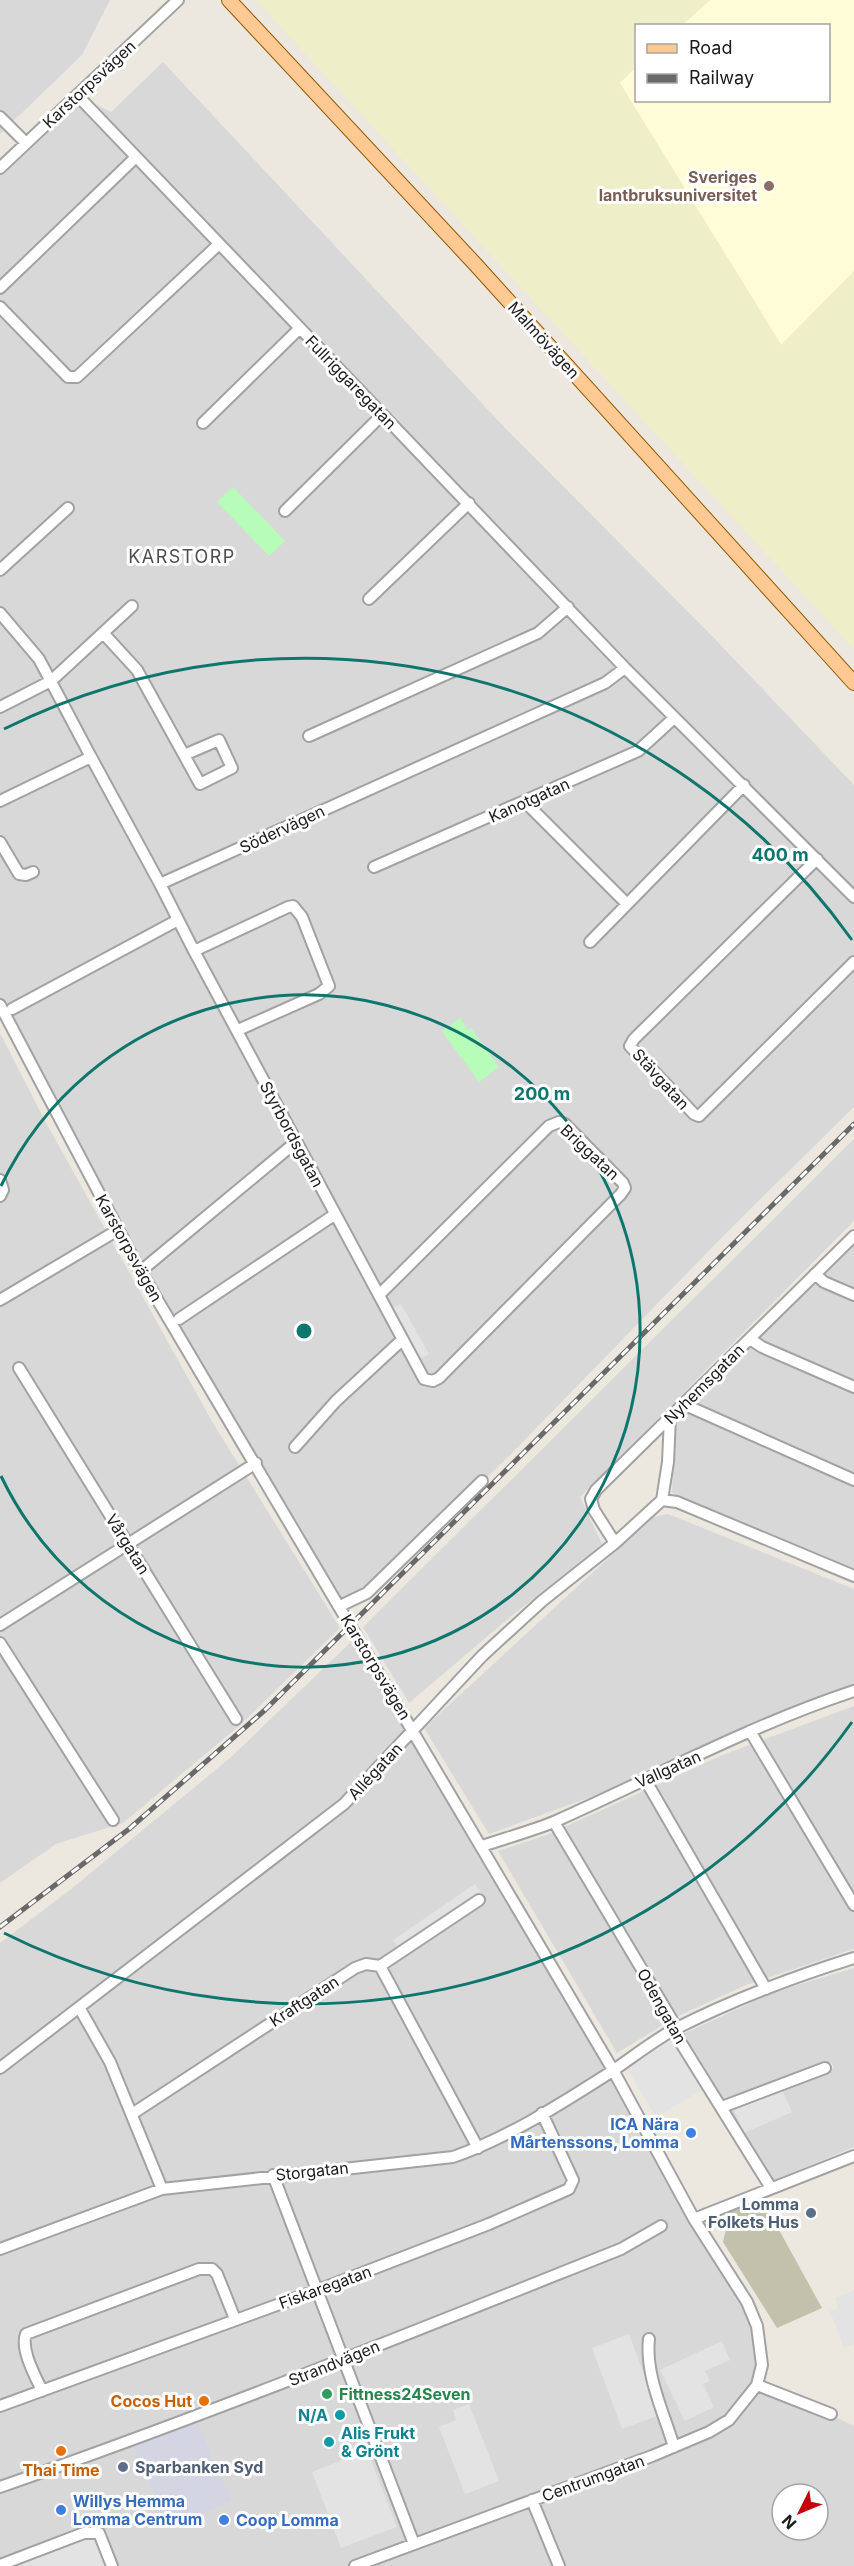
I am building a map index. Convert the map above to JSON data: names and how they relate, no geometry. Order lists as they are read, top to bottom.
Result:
{
  "streets": {
    "main road": ["Malmövägen"],
    "street": [
      "Karstorpsvägen",
      "Fullriggaregatan",
      "Kanotgatan",
      "Södervägen",
      "Stävgatan",
      "Styrbordsgatan",
      "Briggatan",
      "Nyhemsgatan",
      "Vårgatan",
      "Vallgatan",
      "Allégatan",
      "Kraftgatan",
      "Odengatan",
      "Storgatan",
      "Fiskaregatan",
      "Strandvägen",
      "Centrumgatan"
    ]
  },
  "crossings": [
    ["Karstorpsvägen", "Fullriggaregatan"],
    ["Karstorpsvägen", "Vallgatan"],
    ["Karstorpsvägen", "Allégatan"],
    ["Karstorpsvägen", "Storgatan"],
    ["Karstorpsvägen", "Centrumgatan"],
    ["Fullriggaregatan", "Kanotgatan"],
    ["Fullriggaregatan", "Södervägen"],
    ["Fullriggaregatan", "Stävgatan"],
    ["Södervägen", "Styrbordsgatan"],
    ["Styrbordsgatan", "Briggatan"],
    ["Nyhemsgatan", "Allégatan"],
    ["Vallgatan", "Odengatan"],
    ["Odengatan", "Storgatan"],
    ["Storgatan", "Fiskaregatan"]
  ],
  "districts": ["KARSTORP"],
  "places": [
    "Sveriges lantbruksuniversitet",
    "ICA Nära Mårtenssons, Lomma",
    "Lomma Folkets Hus",
    "Fittness24Seven",
    "Cocos Hut",
    "N/A",
    "Alis Frukt & Grönt",
    "Thai Time",
    "Sparbanken Syd",
    "Willys Hemma Lomma Centrum",
    "Coop Lomma"
  ],
  "legend": ["Road", "Railway"],
  "north": "bottom left",
  "rings": ["400 m", "200 m"]
}
